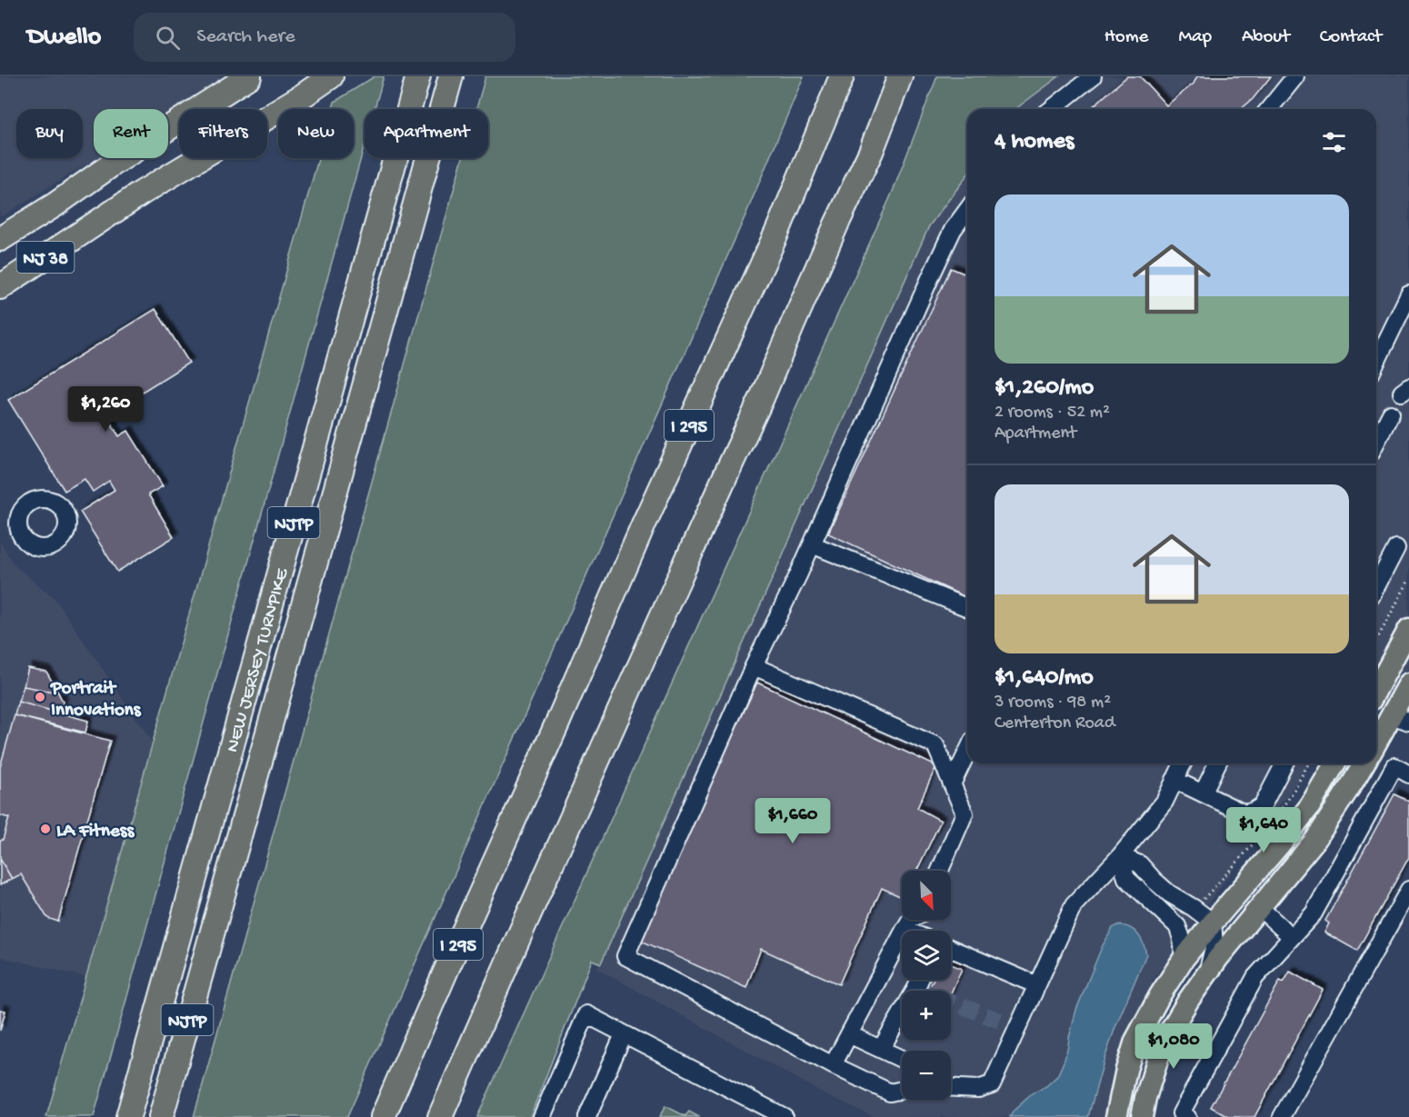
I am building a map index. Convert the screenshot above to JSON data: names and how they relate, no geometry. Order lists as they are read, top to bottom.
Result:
{
  "streets": {
    "highway": [
      "NJ 38",
      "I 295",
      "NJTP",
      "NEW JERSEY TURNPIKE"
    ]
  },
  "places": ["Portrait Innovations", "LA Fitness"],
  "north": "bottom right",
  "page": {
    "header": "Dwello",
    "search": "Search here",
    "nav": [
      "Home",
      "Map",
      "About",
      "Contact"
    ],
    "chip": [
      "Buy",
      "Rent",
      "Filters",
      "New",
      "Apartment"
    ],
    "heading": "4 homes",
    "list": [
      {
        "name": "$1,260/mo",
        "note": "2 rooms · 52 m² · Apartment"
      },
      {
        "name": "$1,640/mo",
        "note": "3 rooms · 98 m² · Centerton Road"
      }
    ],
    "price": [
      "$1,260",
      "$1,660",
      "$1,640",
      "$1,080"
    ],
    "map_buttons": ["+", "−"]
  }
}
